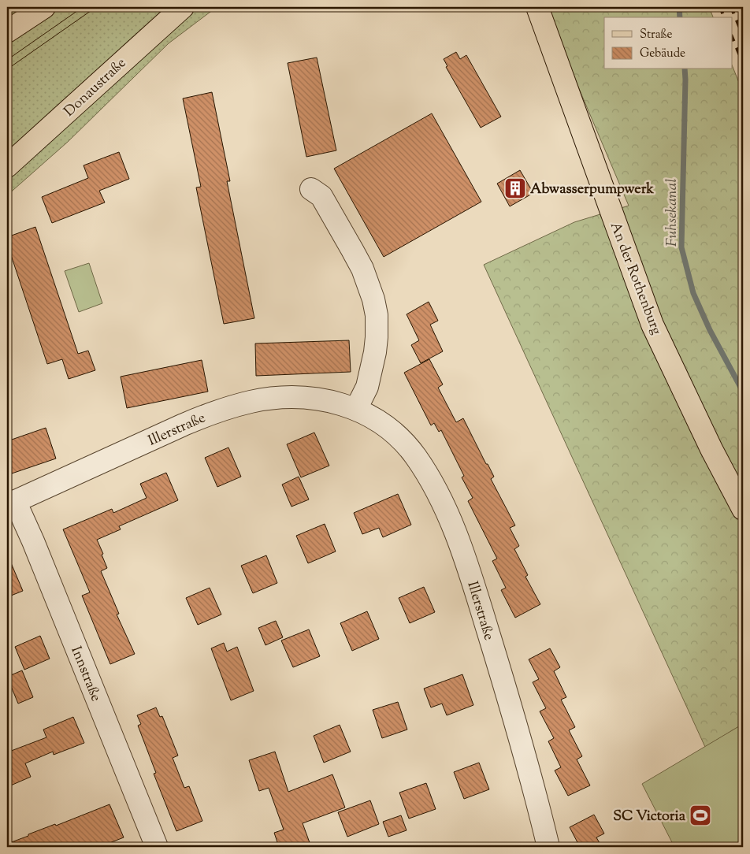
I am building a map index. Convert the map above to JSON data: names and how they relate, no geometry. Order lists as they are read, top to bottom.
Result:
{
  "streets": {
    "main road": ["Donaustraße", "An der Rothenburg"],
    "street": ["Illerstraße", "Innstraße"]
  },
  "crossings": [
    ["Illerstraße", "Innstraße"]
  ],
  "water": ["Fuhsekanal"],
  "places": {
    "building": ["Abwasserpumpwerk"],
    "sports": ["SC Victoria"]
  },
  "legend": ["Straße", "Gebäude"]
}
